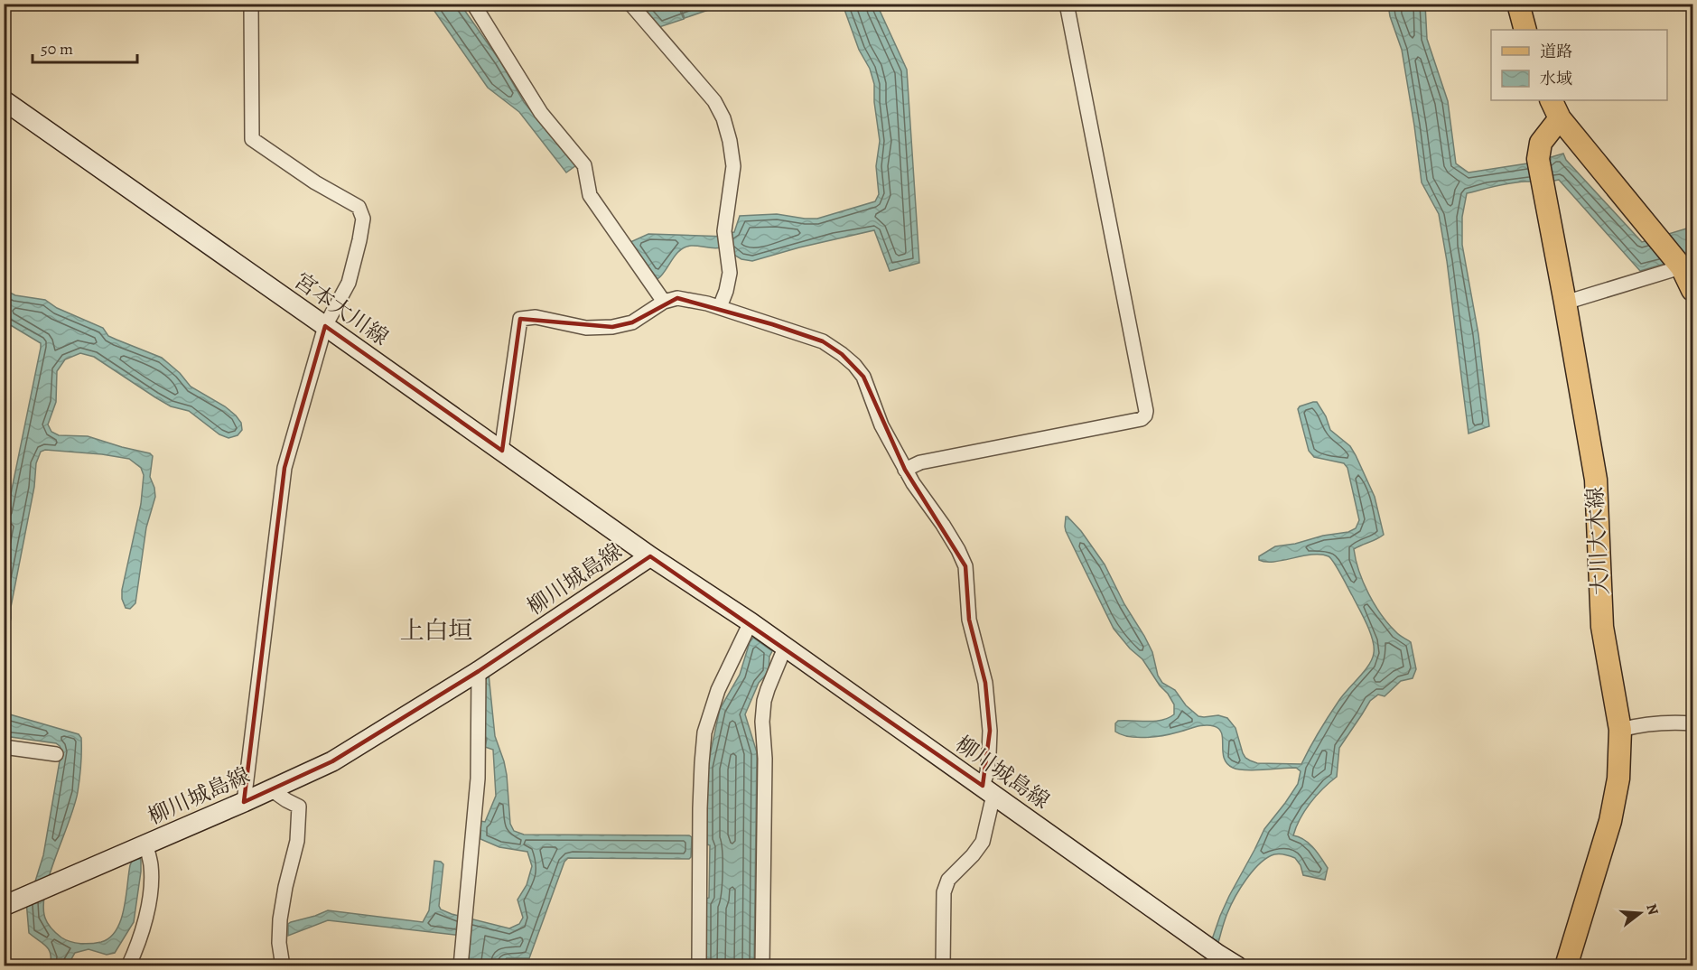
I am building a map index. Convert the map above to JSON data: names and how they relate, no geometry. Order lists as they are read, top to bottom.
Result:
{
  "streets": {
    "main road": ["宮本大川線", "大川大木線", "柳川城島線"]
  },
  "crossings": [
    ["宮本大川線", "柳川城島線"]
  ],
  "districts": ["上白垣"],
  "legend": ["道路", "水域"],
  "scale_bar": "50 m",
  "north": "right"
}
